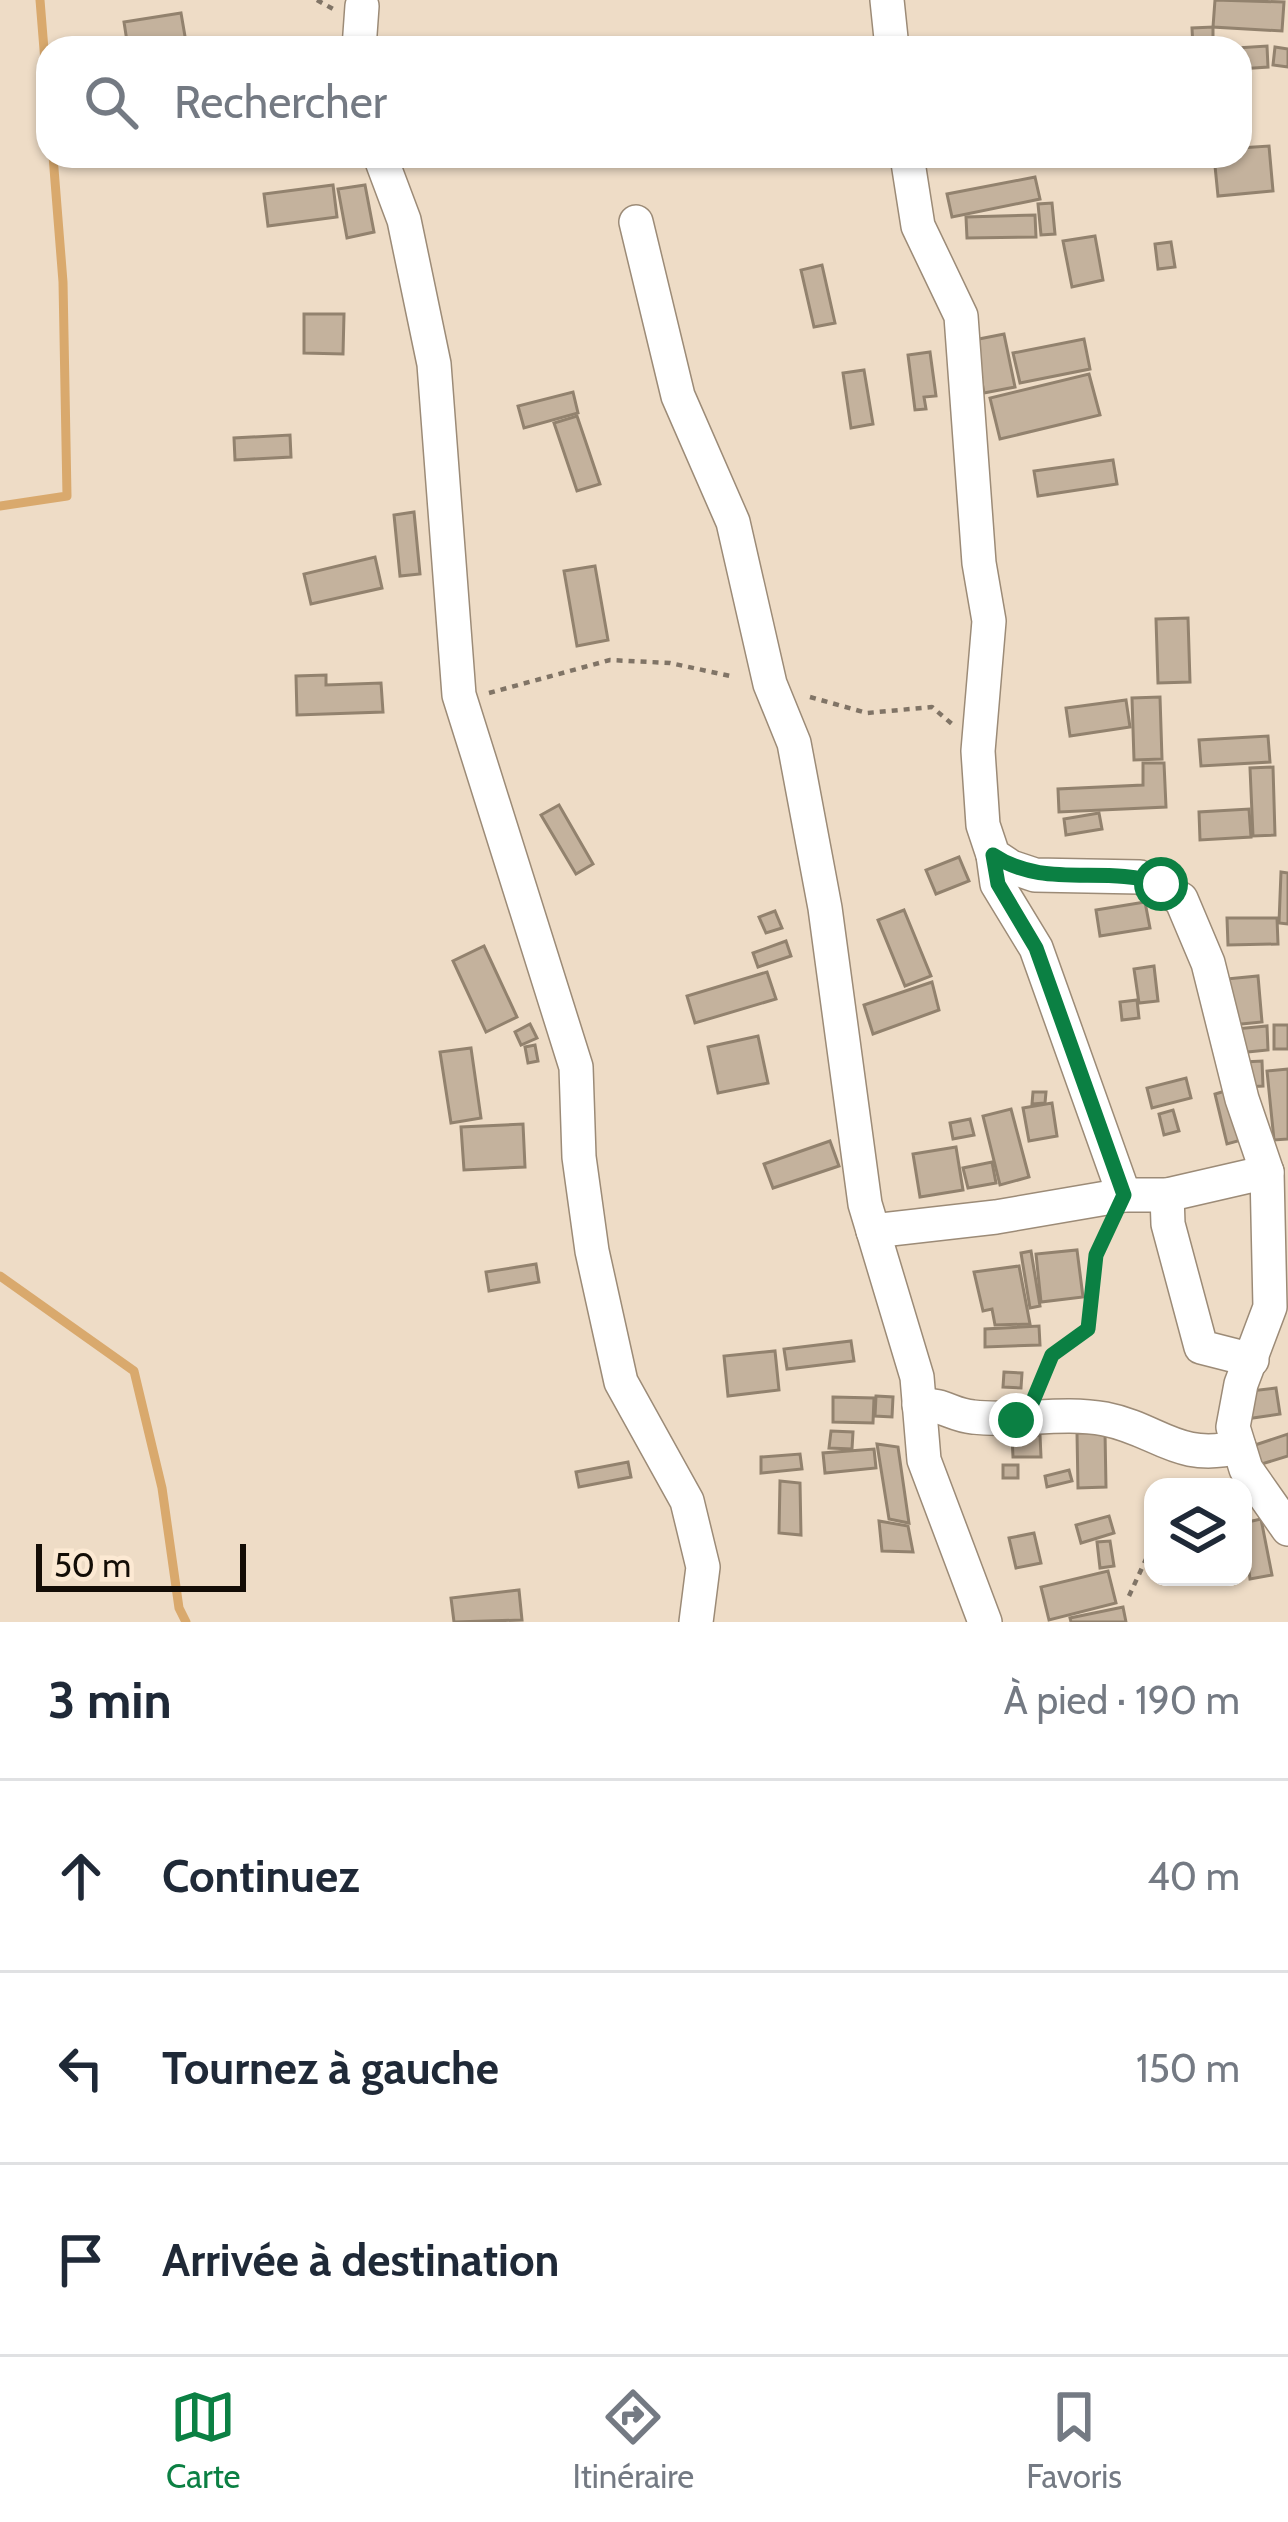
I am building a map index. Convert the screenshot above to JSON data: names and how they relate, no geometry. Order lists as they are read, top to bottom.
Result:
{
  "scale_bar": "50 m",
  "page": {
    "search": "Rechercher",
    "scale": "50 m",
    "heading": ["3 min", "À pied · 190 m"],
    "list": [
      ["Continuez", "40 m"],
      ["Tournez à gauche", "150 m"],
      "Arrivée à destination"
    ],
    "nav": ["Carte", "Itinéraire", "Favoris"]
  }
}
